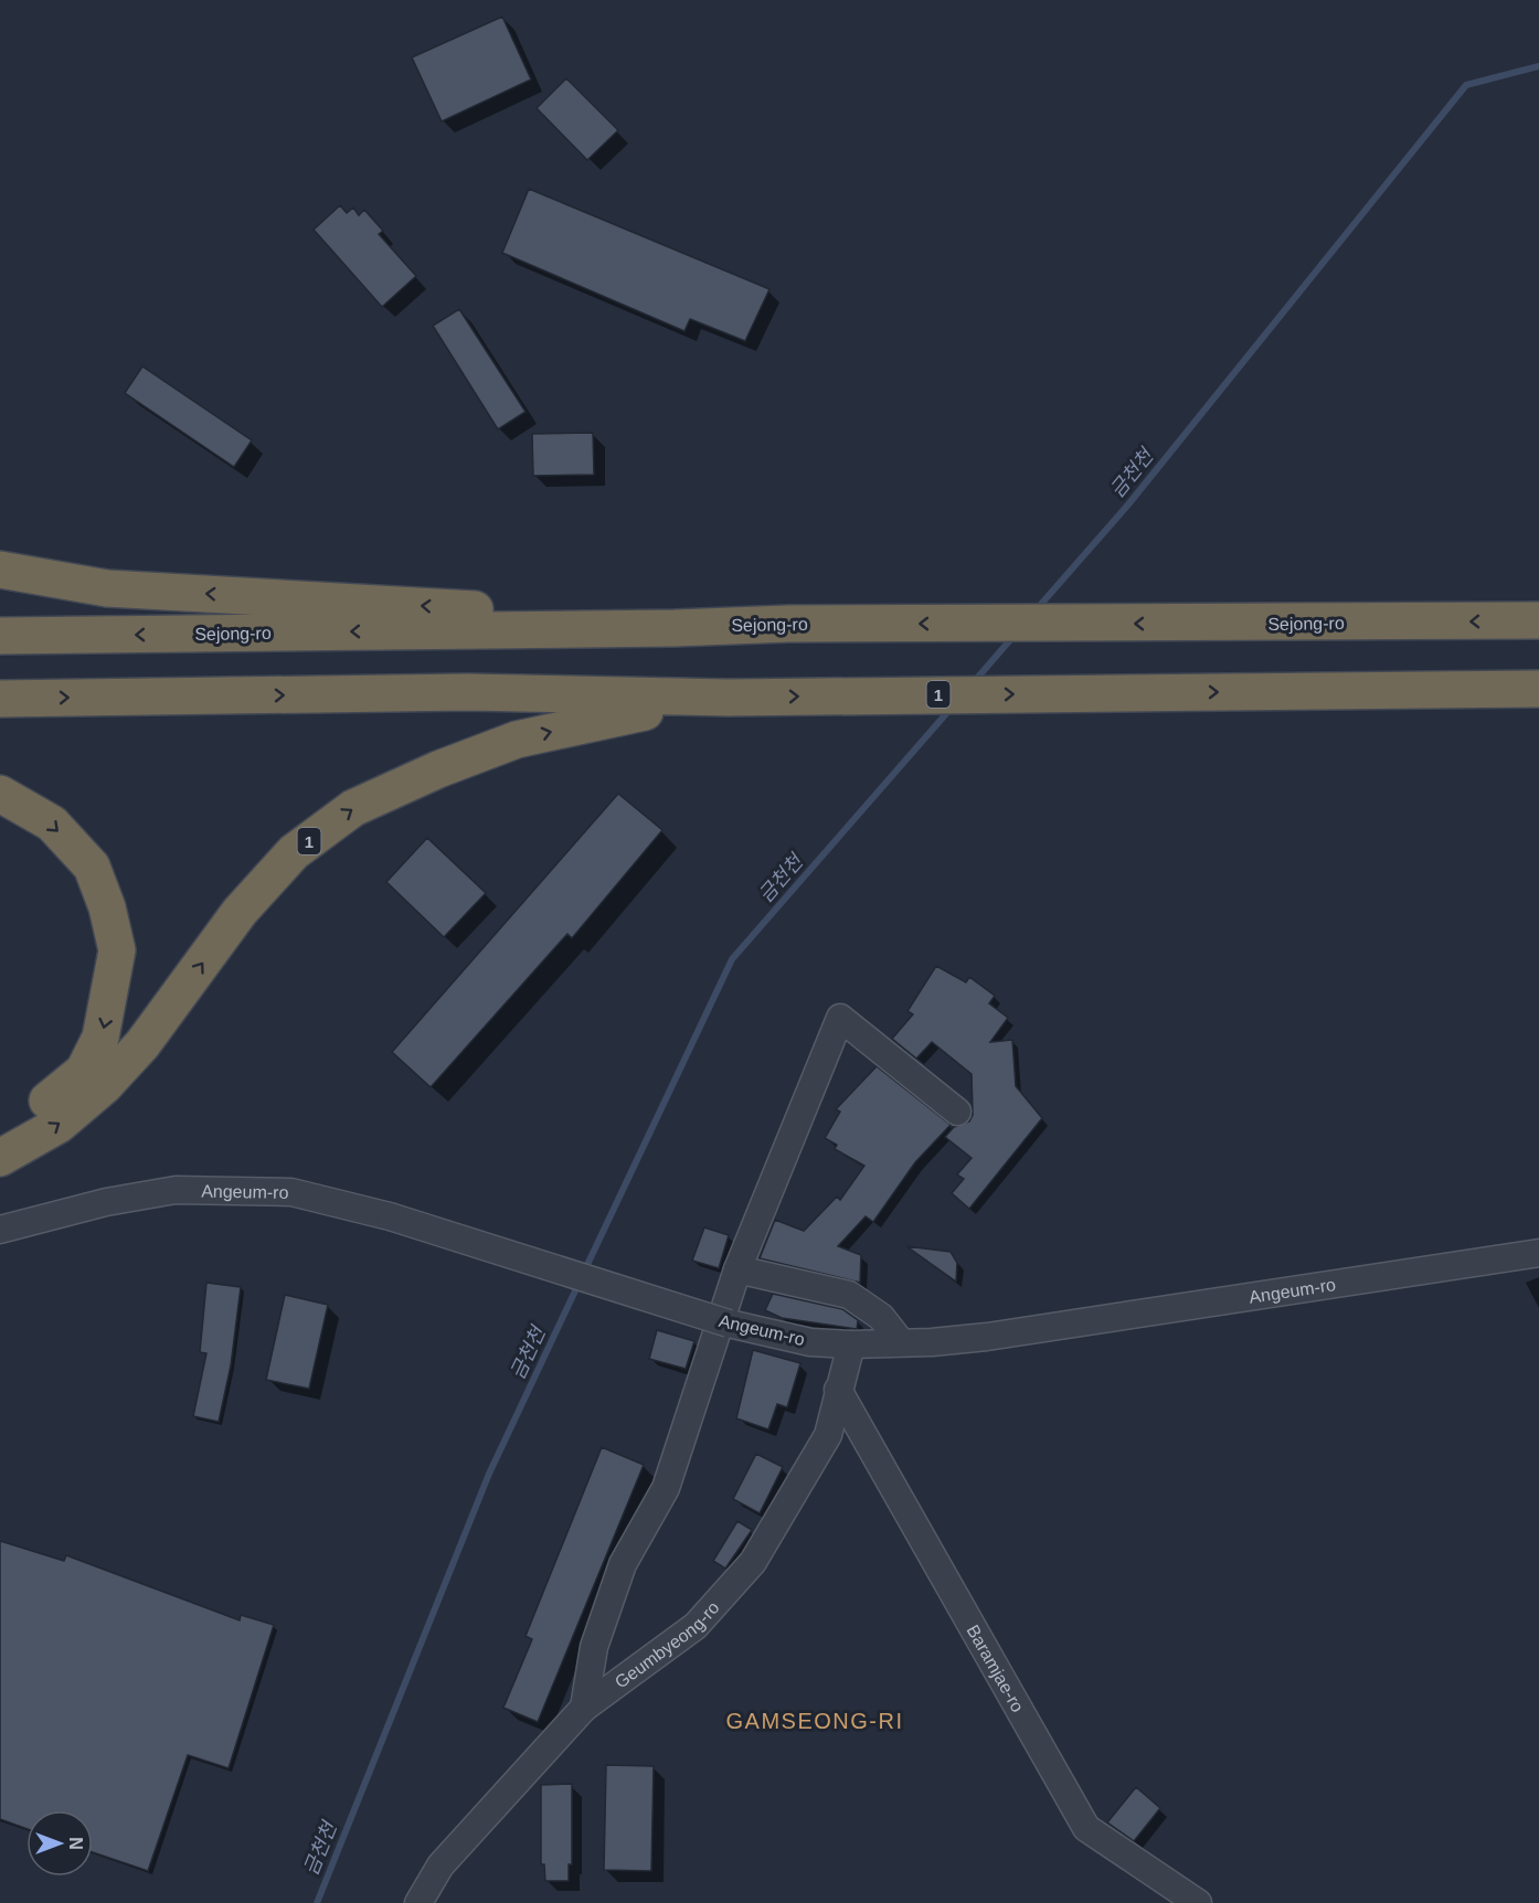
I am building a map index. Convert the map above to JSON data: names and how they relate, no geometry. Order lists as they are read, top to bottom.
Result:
{
  "streets": {
    "highway": ["Sejong-ro", "1"],
    "street": ["Angeum-ro", "Geumbyeong-ro", "Baramjae-ro"]
  },
  "crossings": [
    ["Angeum-ro", "Geumbyeong-ro"],
    ["Geumbyeong-ro", "Baramjae-ro"]
  ],
  "districts": ["GAMSEONG-RI"],
  "water": ["금천천"],
  "north": "right"
}
